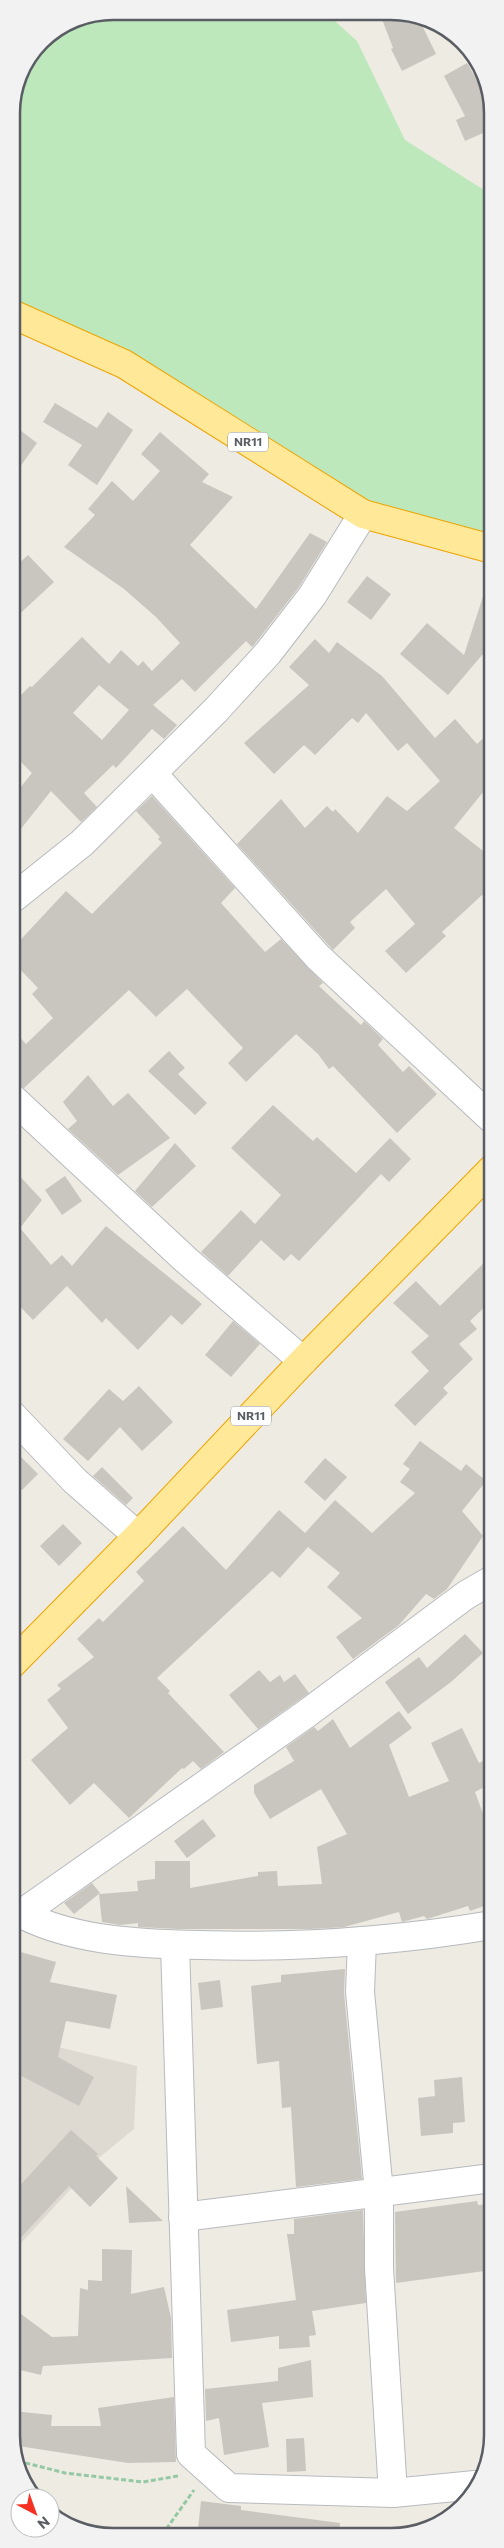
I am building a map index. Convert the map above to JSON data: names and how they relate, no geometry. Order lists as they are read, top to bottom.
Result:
{
  "streets": {
    "highway": ["NR11"]
  },
  "north": "bottom right"
}
